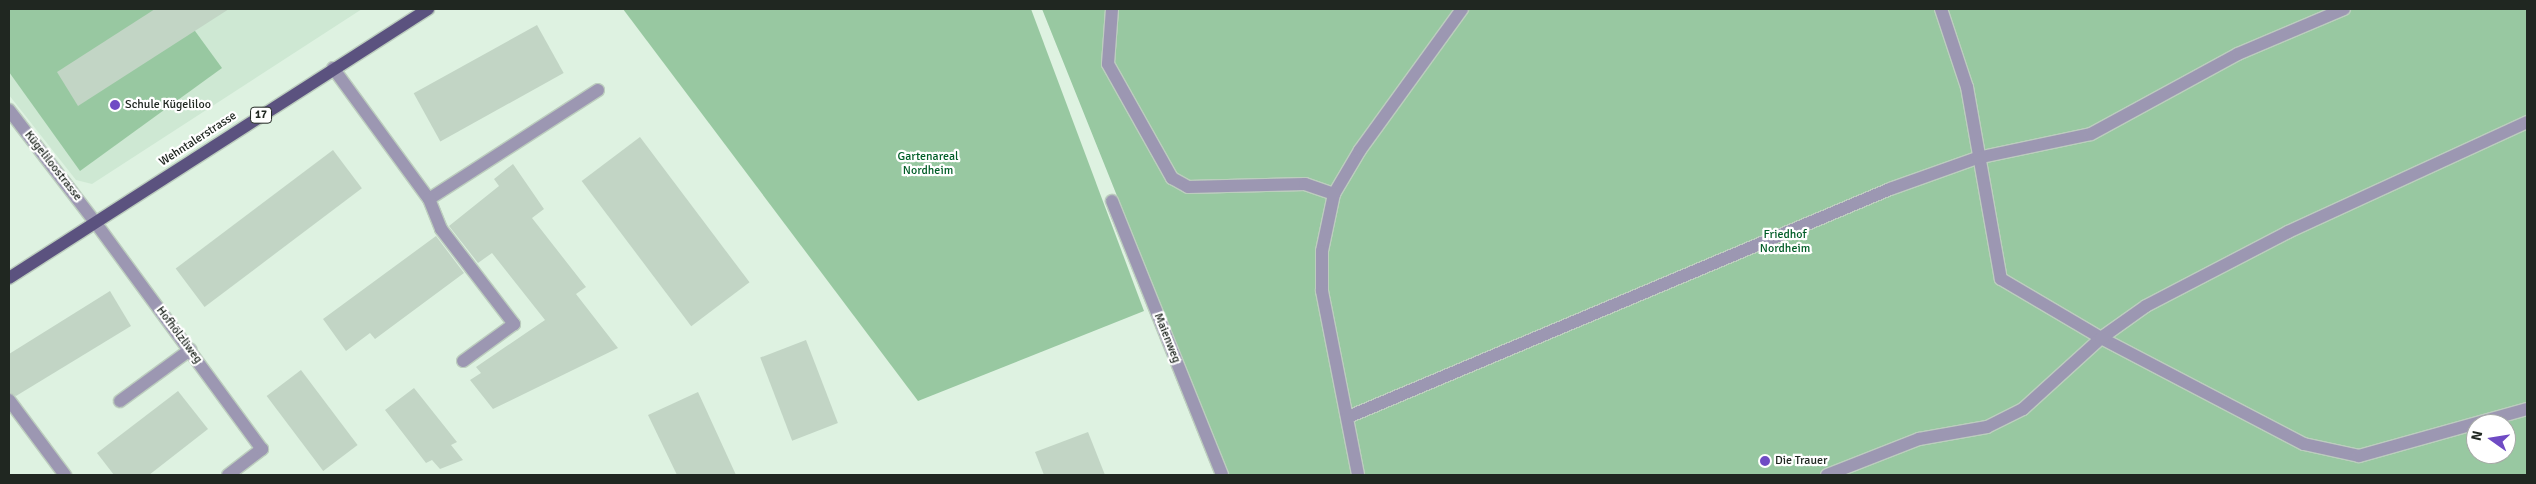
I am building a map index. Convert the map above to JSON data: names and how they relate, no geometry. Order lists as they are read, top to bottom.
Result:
{
  "streets": {
    "main road": ["17", "Wehntalerstrasse"],
    "street": ["Kügeliloostrasse", "Hofhölzliweg", "Maienweg"]
  },
  "crossings": [
    ["Wehntalerstrasse", "Kügeliloostrasse"],
    ["Wehntalerstrasse", "Hofhölzliweg"],
    ["Kügeliloostrasse", "Hofhölzliweg"]
  ],
  "parks": ["Gartenareal Nordheim", "Friedhof Nordheim"],
  "places": ["Schule Kügeliloo", "Die Trauer"],
  "north": "left"
}
